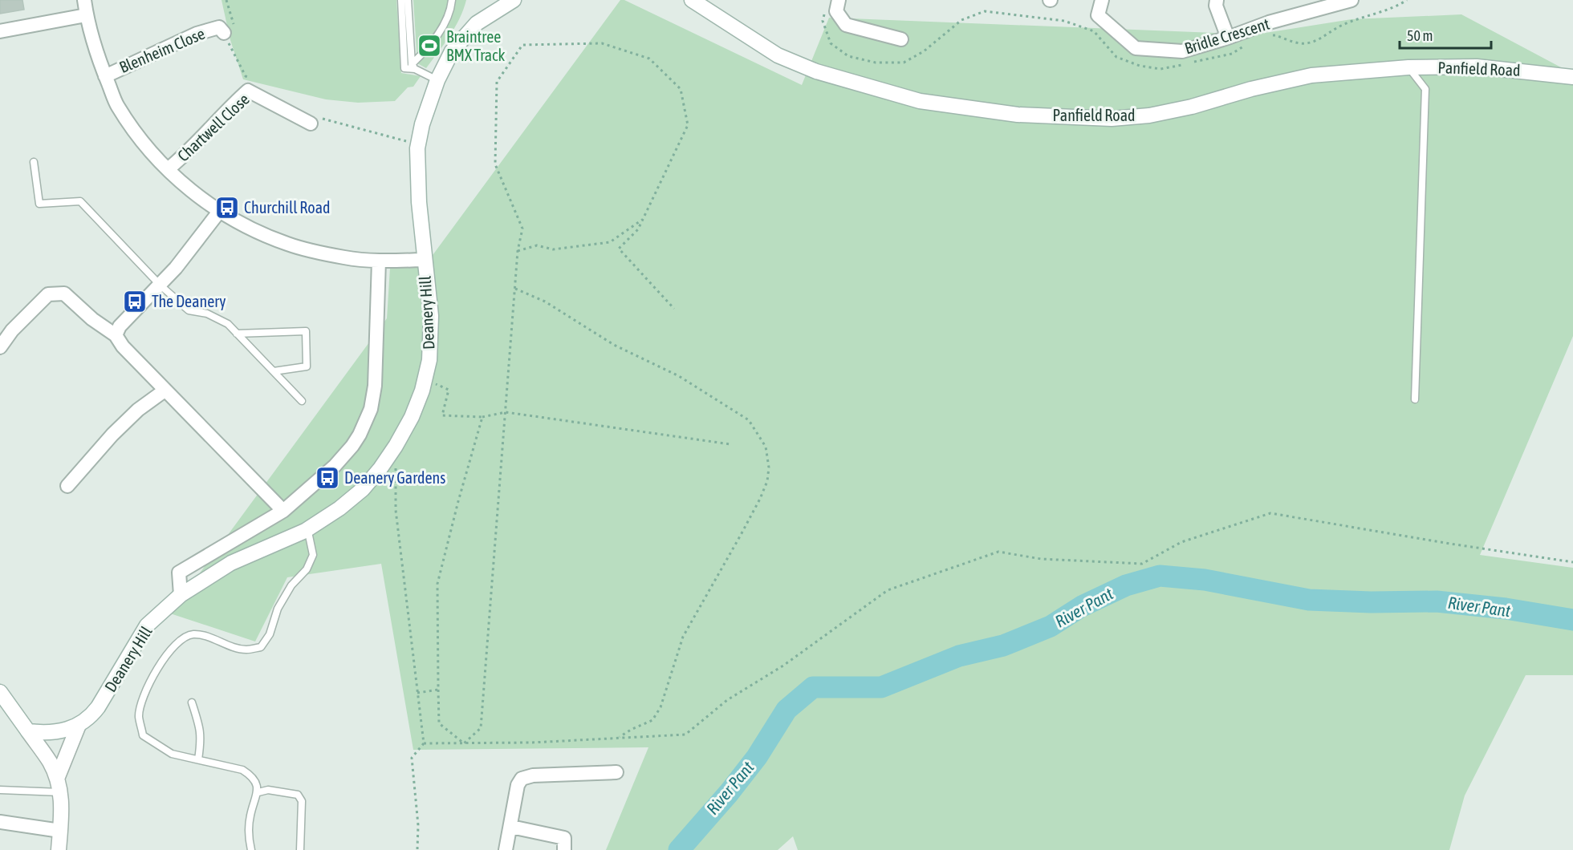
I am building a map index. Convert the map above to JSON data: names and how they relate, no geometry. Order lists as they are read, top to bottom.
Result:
{
  "streets": {
    "main road": ["Panfield Road", "Deanery Hill"],
    "street": ["Bridle Crescent", "Blenheim Close", "Chartwell Close"]
  },
  "water": ["River Pant"],
  "places": {
    "sports": ["Braintree BMX Track"],
    "bus stop": ["Churchill Road", "The Deanery", "Deanery Gardens"]
  },
  "scale_bar": "50 m"
}
